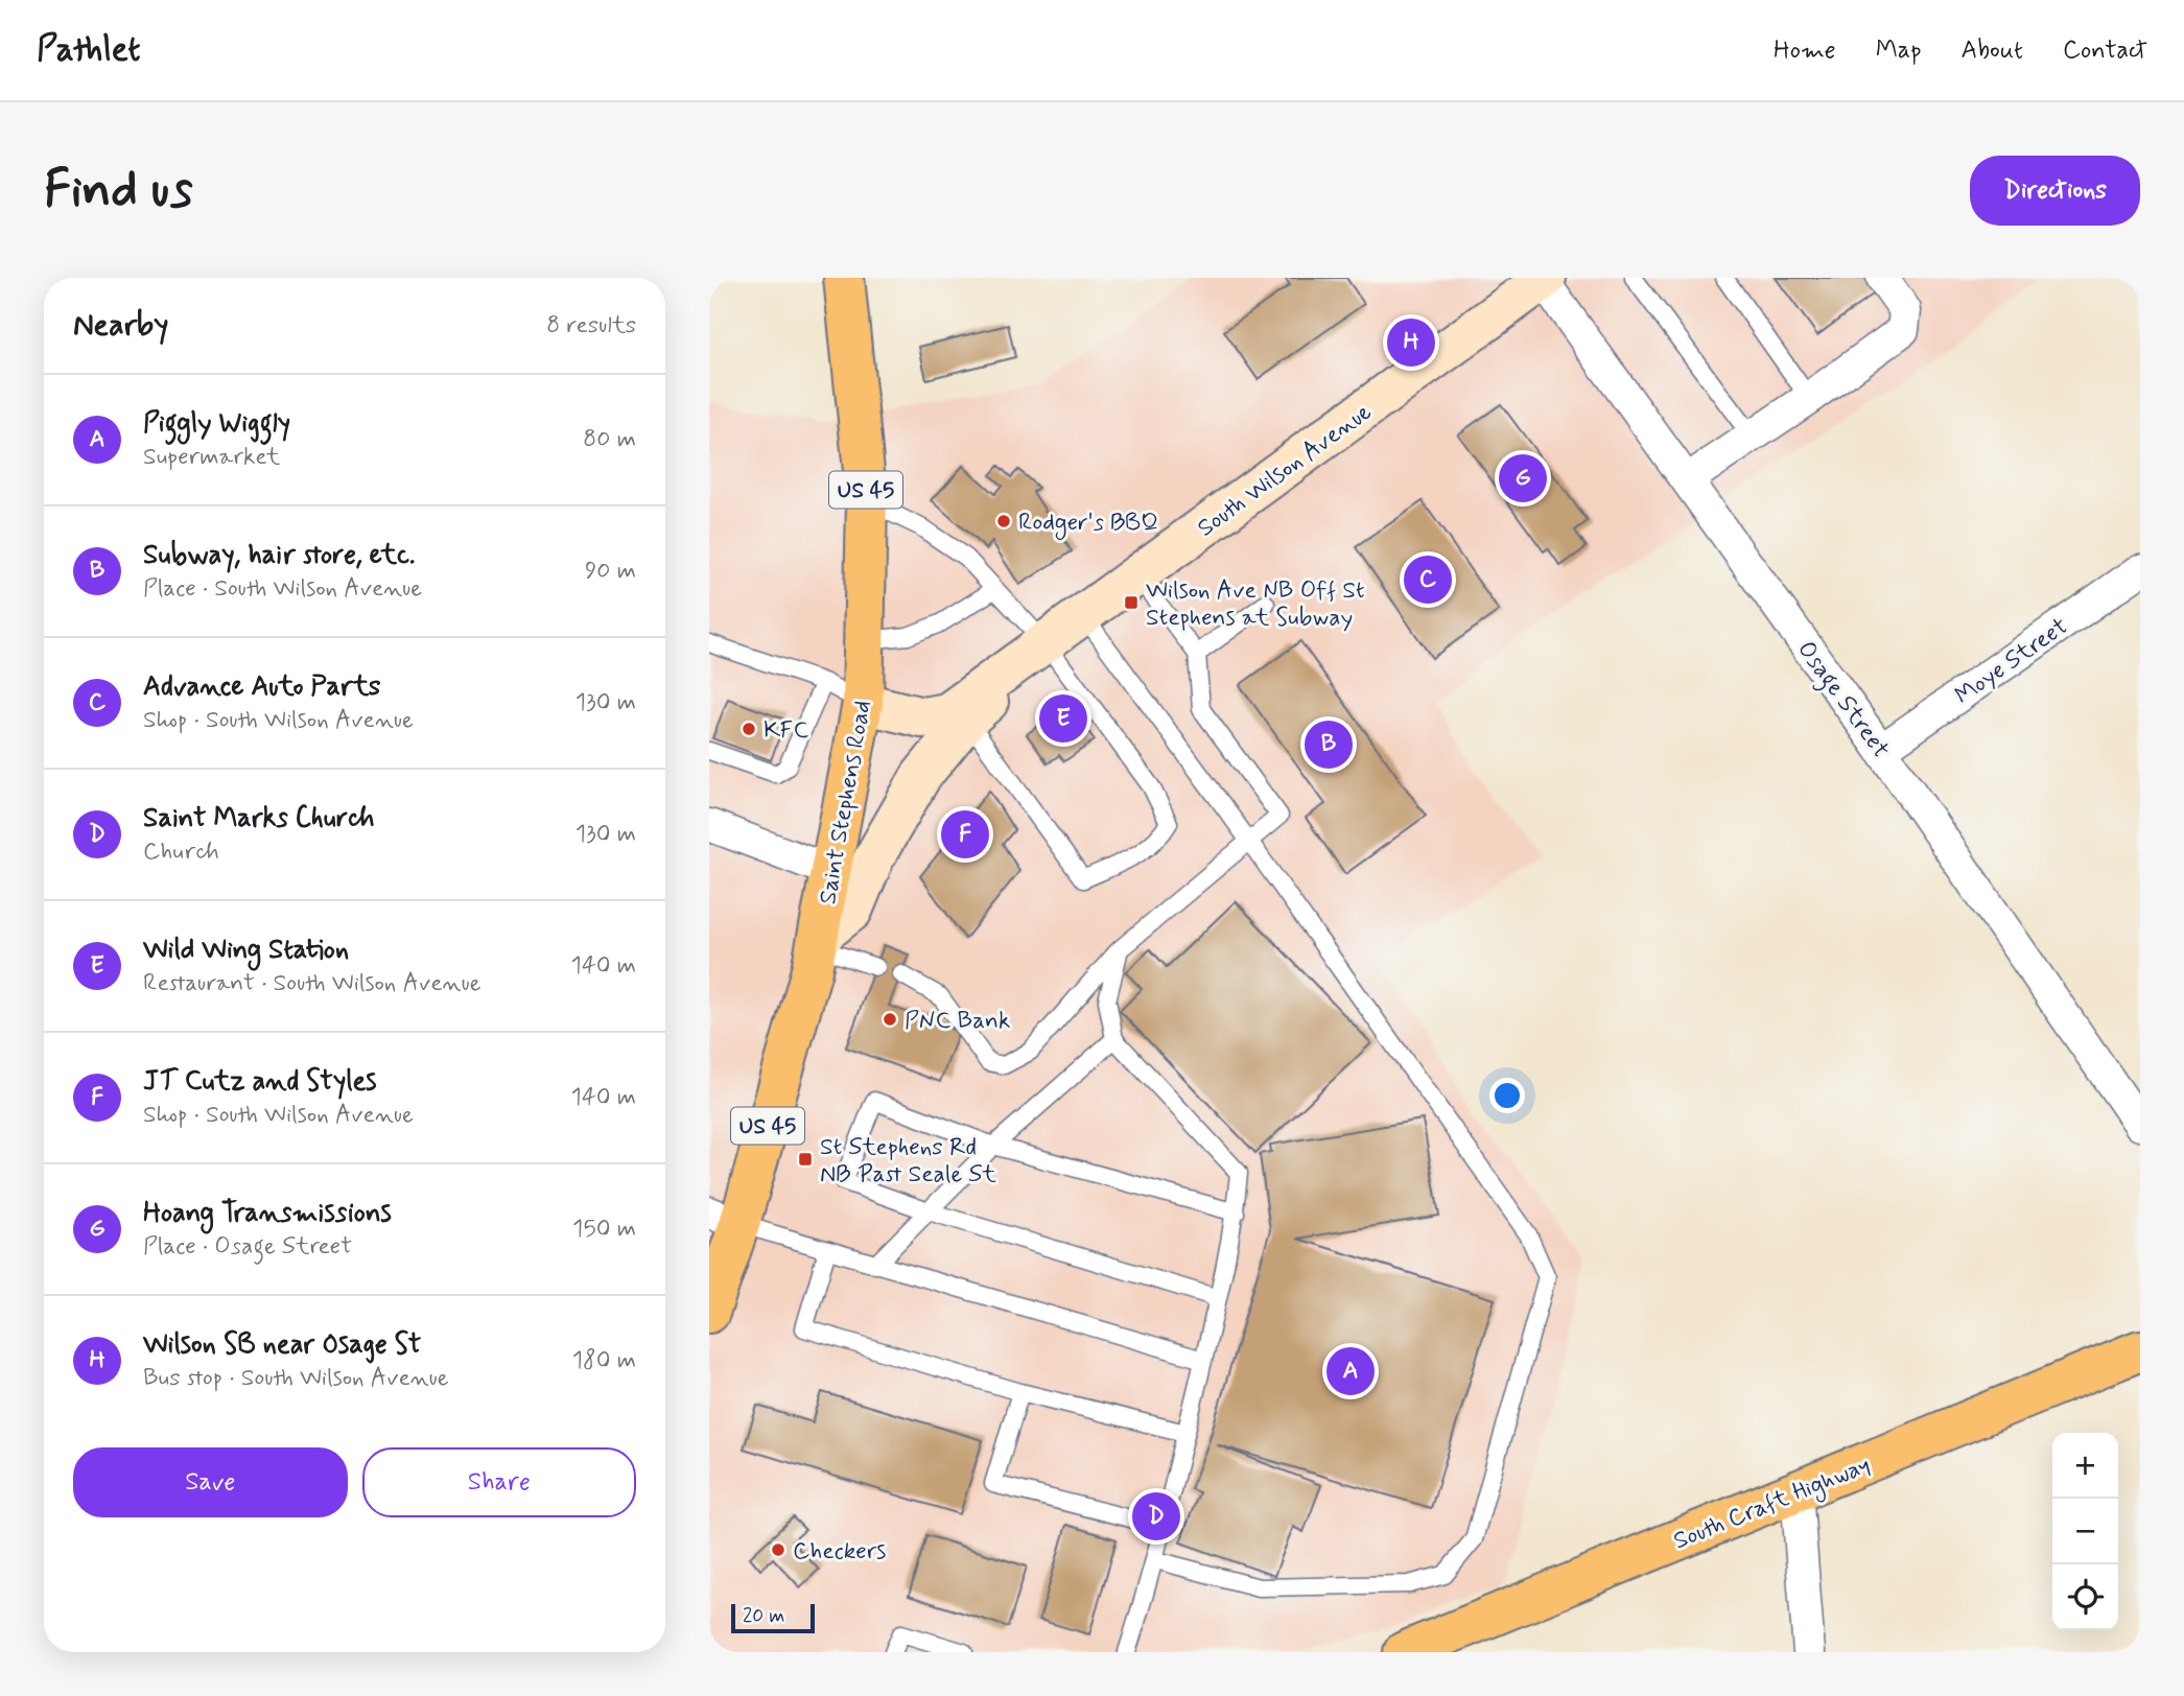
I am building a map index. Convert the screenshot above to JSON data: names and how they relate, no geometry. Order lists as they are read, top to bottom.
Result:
{
  "streets": {
    "main road": [
      "South Wilson Avenue",
      "US 45",
      "Saint Stephens Road",
      "South Craft Highway"
    ],
    "street": ["Moye Street", "Osage Street"]
  },
  "crossings": [
    ["South Wilson Avenue", "Osage Street"],
    ["South Wilson Avenue", "Saint Stephens Road"],
    ["Moye Street", "Osage Street"]
  ],
  "places": {
    "other": [
      "Rodger's BBQ",
      "KFC",
      "PNC Bank",
      "Checkers"
    ],
    "transit": ["Wilson Ave NB Off St Stephens at Subway", "St Stephens Rd NB Past Seale St"]
  },
  "scale_bar": "20 m",
  "page": {
    "header": "Pathlet",
    "nav": [
      "Home",
      "Map",
      "About",
      "Contact"
    ],
    "buttons": [
      "Directions",
      ["Save", "Share"]
    ],
    "title": "Find us",
    "heading": ["Nearby", "8 results"],
    "pins": [
      "H",
      "G",
      "C",
      "E",
      "B",
      "F",
      "A",
      "D"
    ],
    "list": [
      {
        "mark": "A",
        "name": "Piggly Wiggly",
        "note": "Supermarket",
        "value": "80 m"
      },
      {
        "mark": "B",
        "name": "Subway, hair store, etc.",
        "note": "Place · South Wilson Avenue",
        "value": "90 m"
      },
      {
        "mark": "C",
        "name": "Advance Auto Parts",
        "note": "Shop · South Wilson Avenue",
        "value": "130 m"
      },
      {
        "mark": "D",
        "name": "Saint Marks Church",
        "note": "Church",
        "value": "130 m"
      },
      {
        "mark": "E",
        "name": "Wild Wing Station",
        "note": "Restaurant · South Wilson Avenue",
        "value": "140 m"
      },
      {
        "mark": "F",
        "name": "JT Cutz and Styles",
        "note": "Shop · South Wilson Avenue",
        "value": "140 m"
      },
      {
        "mark": "G",
        "name": "Hoang Transmissions",
        "note": "Place · Osage Street",
        "value": "150 m"
      },
      {
        "mark": "H",
        "name": "Wilson SB near Osage St",
        "note": "Bus stop · South Wilson Avenue",
        "value": "180 m"
      }
    ],
    "map_buttons": ["+", "−"],
    "scale": "20 m"
  }
}
